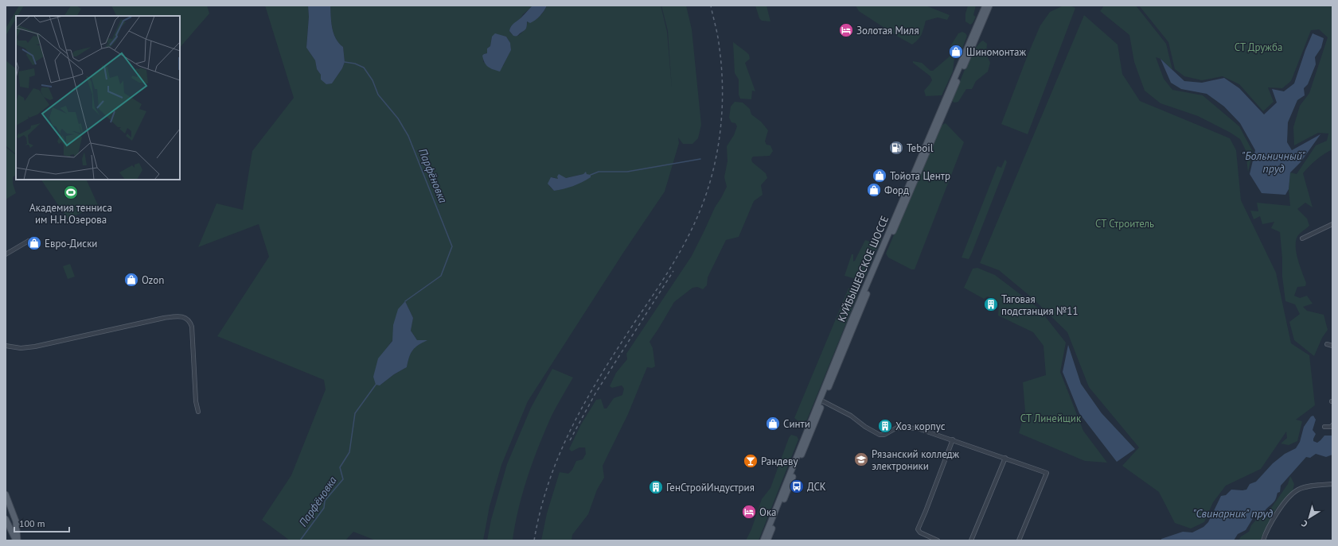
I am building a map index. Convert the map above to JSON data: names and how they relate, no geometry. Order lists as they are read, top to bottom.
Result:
{
  "streets": {
    "main road": ["КУЙБЫШЕВСКОЕ ШОССЕ"]
  },
  "water": ["\"Больничный\" пруд", "Парфёновка", "\"Свинарник\" пруд"],
  "parks": ["СТ Дружба", "СТ Строитель", "СТ Линейщик"],
  "places": {
    "hotel": ["Золотая Миля", "Ока"],
    "shop": [
      "Шиномонтаж",
      "Тойота Центр",
      "Форд",
      "Евро-Диски",
      "Ozon",
      "Синти"
    ],
    "fuel station": ["Teboil"],
    "sports": ["Академия тенниса им Н.Н.Озерова"],
    "building": ["Тяговая подстанция №11", "Хоз корпус", "ГенСтройИндустрия"],
    "school or university": ["Рязанский колледж электроники"],
    "bar": ["Рандеву"],
    "bus stop": ["ДСК"]
  },
  "scale_bar": "100 m",
  "north": "bottom left"
}
